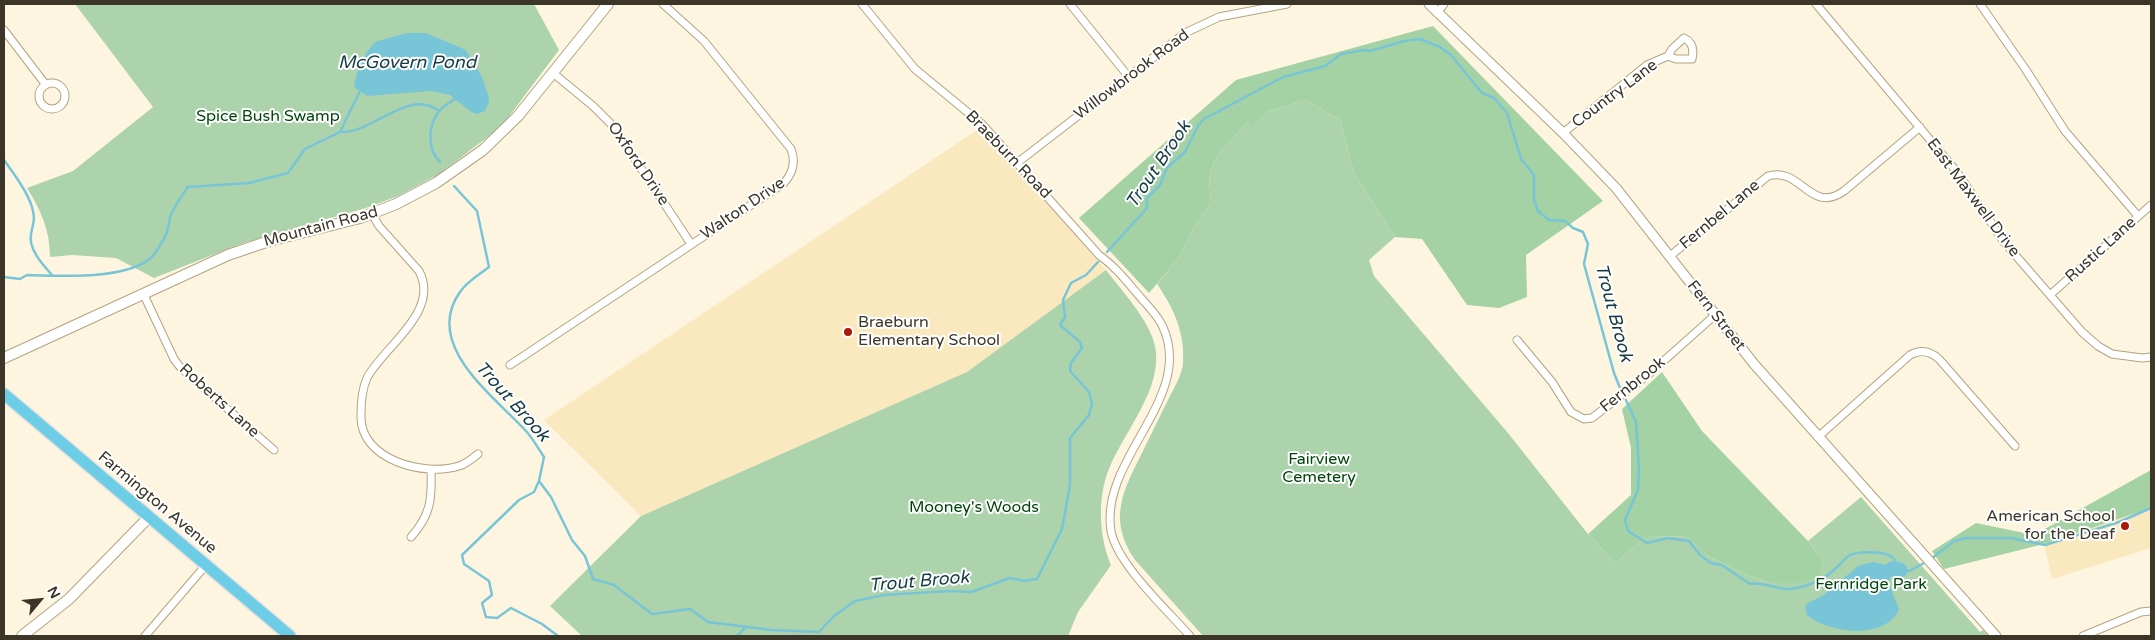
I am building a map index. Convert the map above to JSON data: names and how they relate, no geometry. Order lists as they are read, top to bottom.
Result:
{
  "streets": {
    "main road": ["Mountain Road", "Farmington Avenue"],
    "street": [
      "Willowbrook Road",
      "Country Lane",
      "Braeburn Road",
      "Oxford Drive",
      "East Maxwell Drive",
      "Walton Drive",
      "Fernbel Lane",
      "Rustic Lane",
      "Fern Street",
      "Fernbrook",
      "Roberts Lane"
    ]
  },
  "crossings": [
    ["Willowbrook Road", "Braeburn Road"],
    ["Country Lane", "Fern Street"],
    ["Oxford Drive", "Walton Drive"],
    ["Oxford Drive", "Mountain Road"],
    ["East Maxwell Drive", "Fernbel Lane"],
    ["East Maxwell Drive", "Rustic Lane"],
    ["Fernbel Lane", "Fern Street"],
    ["Mountain Road", "Roberts Lane"],
    ["Fern Street", "Fernbrook"]
  ],
  "water": ["McGovern Pond", "Trout Brook"],
  "parks": [
    "Spice Bush Swamp",
    "Fairview Cemetery",
    "Mooney's Woods",
    "Fernridge Park"
  ],
  "places": ["Braeburn Elementary School", "American School for the Deaf"],
  "north": "top right"
}
